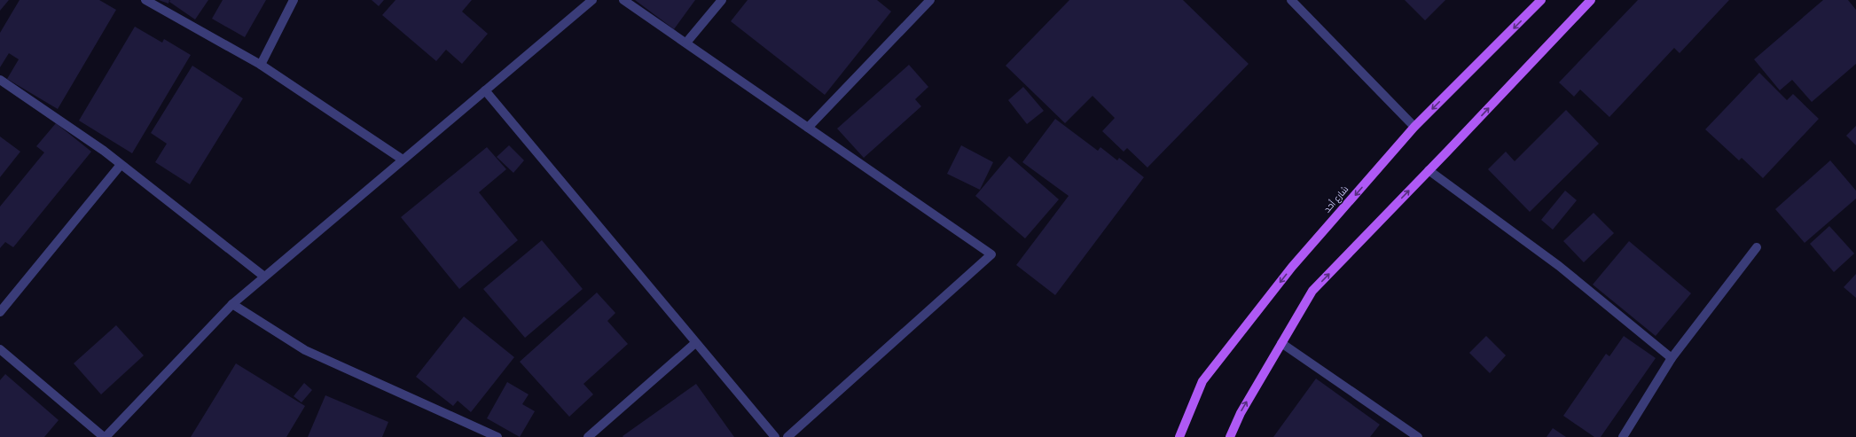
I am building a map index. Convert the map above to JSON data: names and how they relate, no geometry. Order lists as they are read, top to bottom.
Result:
{
  "streets": {
    "main road": ["شارع أحد"]
  }
}
